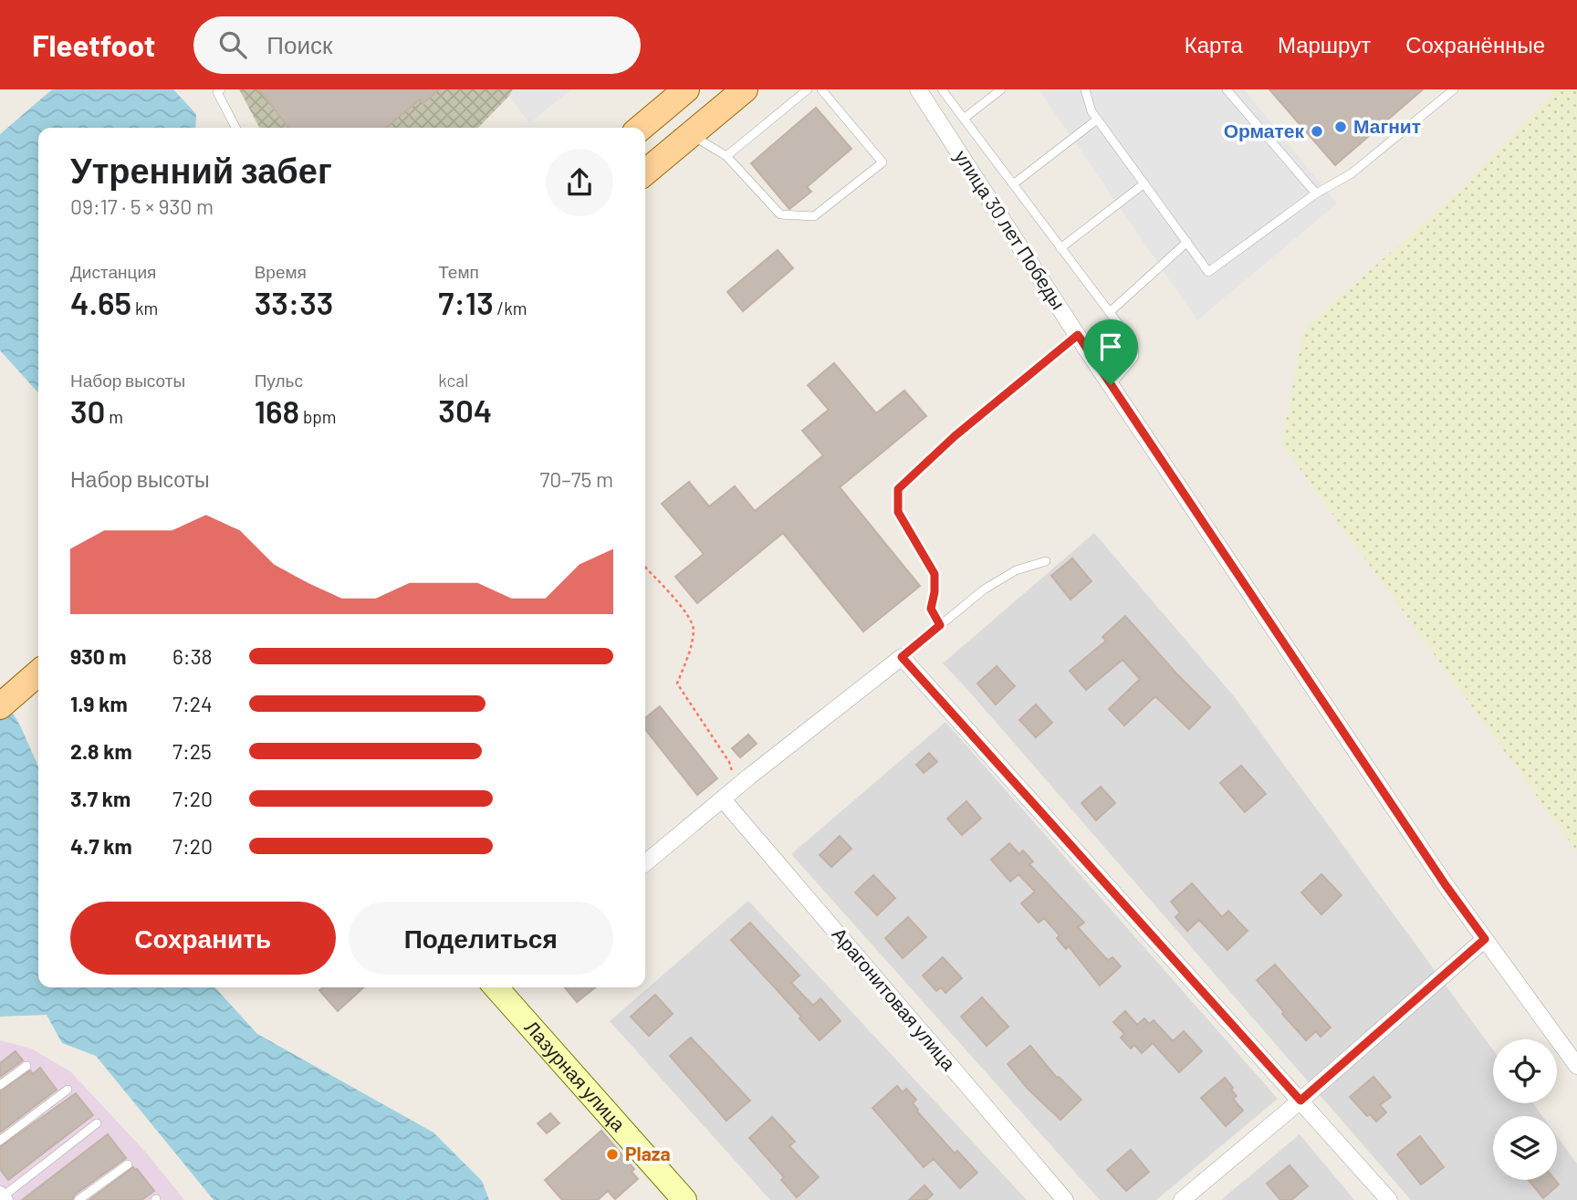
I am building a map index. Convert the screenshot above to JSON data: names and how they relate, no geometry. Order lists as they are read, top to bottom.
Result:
{
  "streets": {
    "street": ["улица 30 лет Победы", "Арагонитовая улица", "Лазурная улица"]
  },
  "places": ["Магнит", "Орматек", "Plaza"],
  "page": {
    "header": "Fleetfoot",
    "search": "Поиск",
    "nav": ["Карта", "Маршрут", "Сохранённые"],
    "heading": ["Утренний забег", "09:17 · 5 × 930 m"],
    "stats": [
      ["Дистанция", "4.65 km"],
      ["Время", "33:33"],
      ["Темп", "7:13 /km"],
      ["Набор высоты", "30 m"],
      ["Пульс", "168 bpm"],
      ["kcal", "304"]
    ],
    "chart": ["Набор высоты", "70–75 m"],
    "list": [
      {
        "name": "930 m",
        "note": "6:38"
      },
      {
        "name": "1.9 km",
        "note": "7:24"
      },
      {
        "name": "2.8 km",
        "note": "7:25"
      },
      {
        "name": "3.7 km",
        "note": "7:20"
      },
      {
        "name": "4.7 km",
        "note": "7:20"
      }
    ],
    "buttons": ["Сохранить", "Поделиться"]
  }
}
